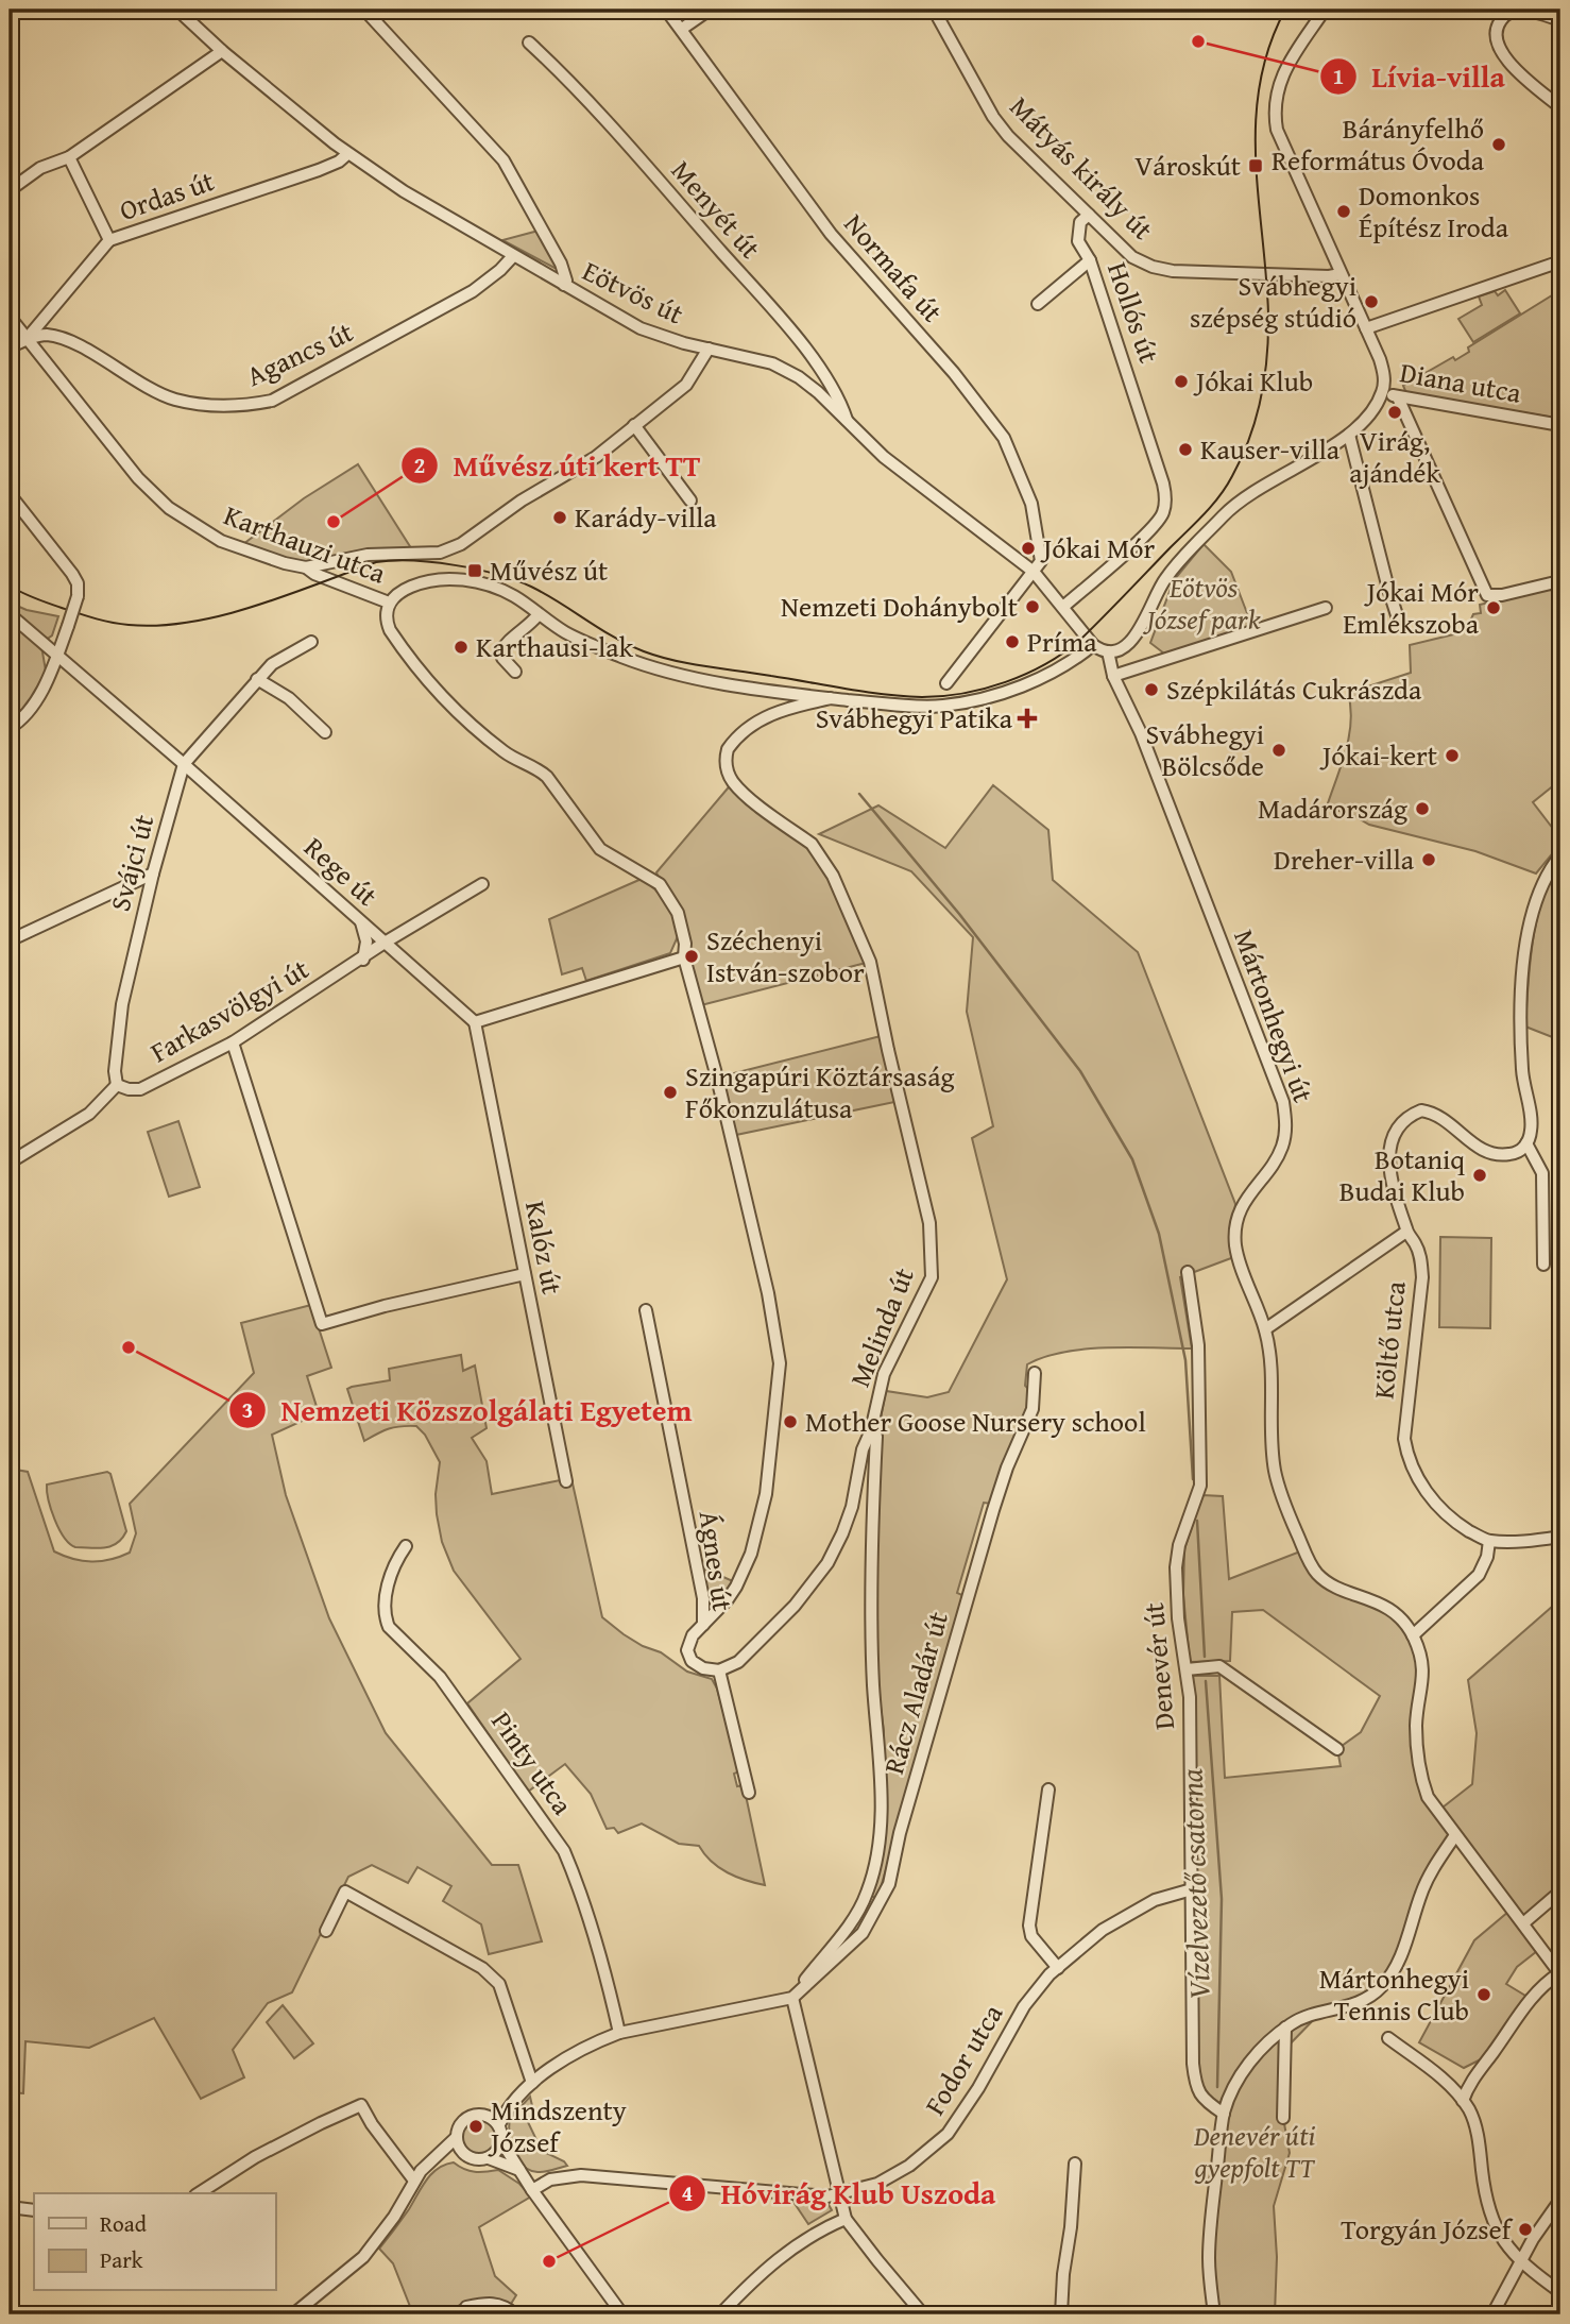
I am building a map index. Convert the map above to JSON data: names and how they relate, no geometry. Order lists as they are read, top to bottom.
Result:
{
  "streets": {
    "street": [
      "Mátyás király út",
      "Ordas út",
      "Menyét út",
      "Normafa út",
      "Eötvös út",
      "Hollós út",
      "Agancs út",
      "Diana utca",
      "Karthauzi utca",
      "Svájci út",
      "Rege út",
      "Farkasvölgyi út",
      "Mártonhegyi út",
      "Kalóz út",
      "Melinda út",
      "Költő utca",
      "Ágnes út",
      "Denevér út",
      "Rácz Aladár út",
      "Pinty utca",
      "Fodor utca"
    ]
  },
  "crossings": [
    ["Mátyás király út", "Hollós út"],
    ["Ordas út", "Eötvös út"],
    ["Menyét út", "Eötvös út"],
    ["Normafa út", "Eötvös út"],
    ["Eötvös út", "Hollós út"],
    ["Eötvös út", "Agancs út"],
    ["Eötvös út", "Diana utca"],
    ["Eötvös út", "Karthauzi utca"],
    ["Agancs út", "Karthauzi utca"],
    ["Karthauzi utca", "Melinda út"],
    ["Svájci út", "Rege út"],
    ["Svájci út", "Farkasvölgyi út"],
    ["Rege út", "Farkasvölgyi út"],
    ["Rege út", "Kalóz út"],
    ["Melinda út", "Ágnes út"],
    ["Melinda út", "Rácz Aladár út"],
    ["Denevér út", "Fodor utca"]
  ],
  "water": ["Vízelvezető csatorna"],
  "parks": ["Eötvös József park", "Denevér úti gyepfolt TT"],
  "places": {
    "other": [
      "Lívia-villa",
      "Bárányfelhő Református Óvoda",
      "Domonkos Építész Iroda",
      "Svábhegyi szépség stúdió",
      "Jókai Klub",
      "Virág, ajándék",
      "Kauser-villa",
      "Karády-villa",
      "Művész úti kert TT",
      "Jókai Mór",
      "Nemzeti Dohánybolt",
      "Jókai Mór Emlékszoba",
      "Príma",
      "Karthausi-lak",
      "Szépkilátás Cukrászda",
      "Svábhegyi Bölcsőde",
      "Jókai-kert",
      "Madárország",
      "Dreher-villa",
      "Széchenyi István-szobor",
      "Szingapúri Köztársaság Főkonzulátusa",
      "Botaniq Budai Klub",
      "Nemzeti Közszolgálati Egyetem",
      "Mother Goose Nursery school",
      "Mártonhegyi Tennis Club",
      "Mindszenty József",
      "Torgyán József",
      "Hóvirág Klub Uszoda"
    ],
    "transit": ["Városkút", "Művész út"],
    "health": ["Svábhegyi Patika"]
  },
  "legend": ["Road", "Park"]
}
